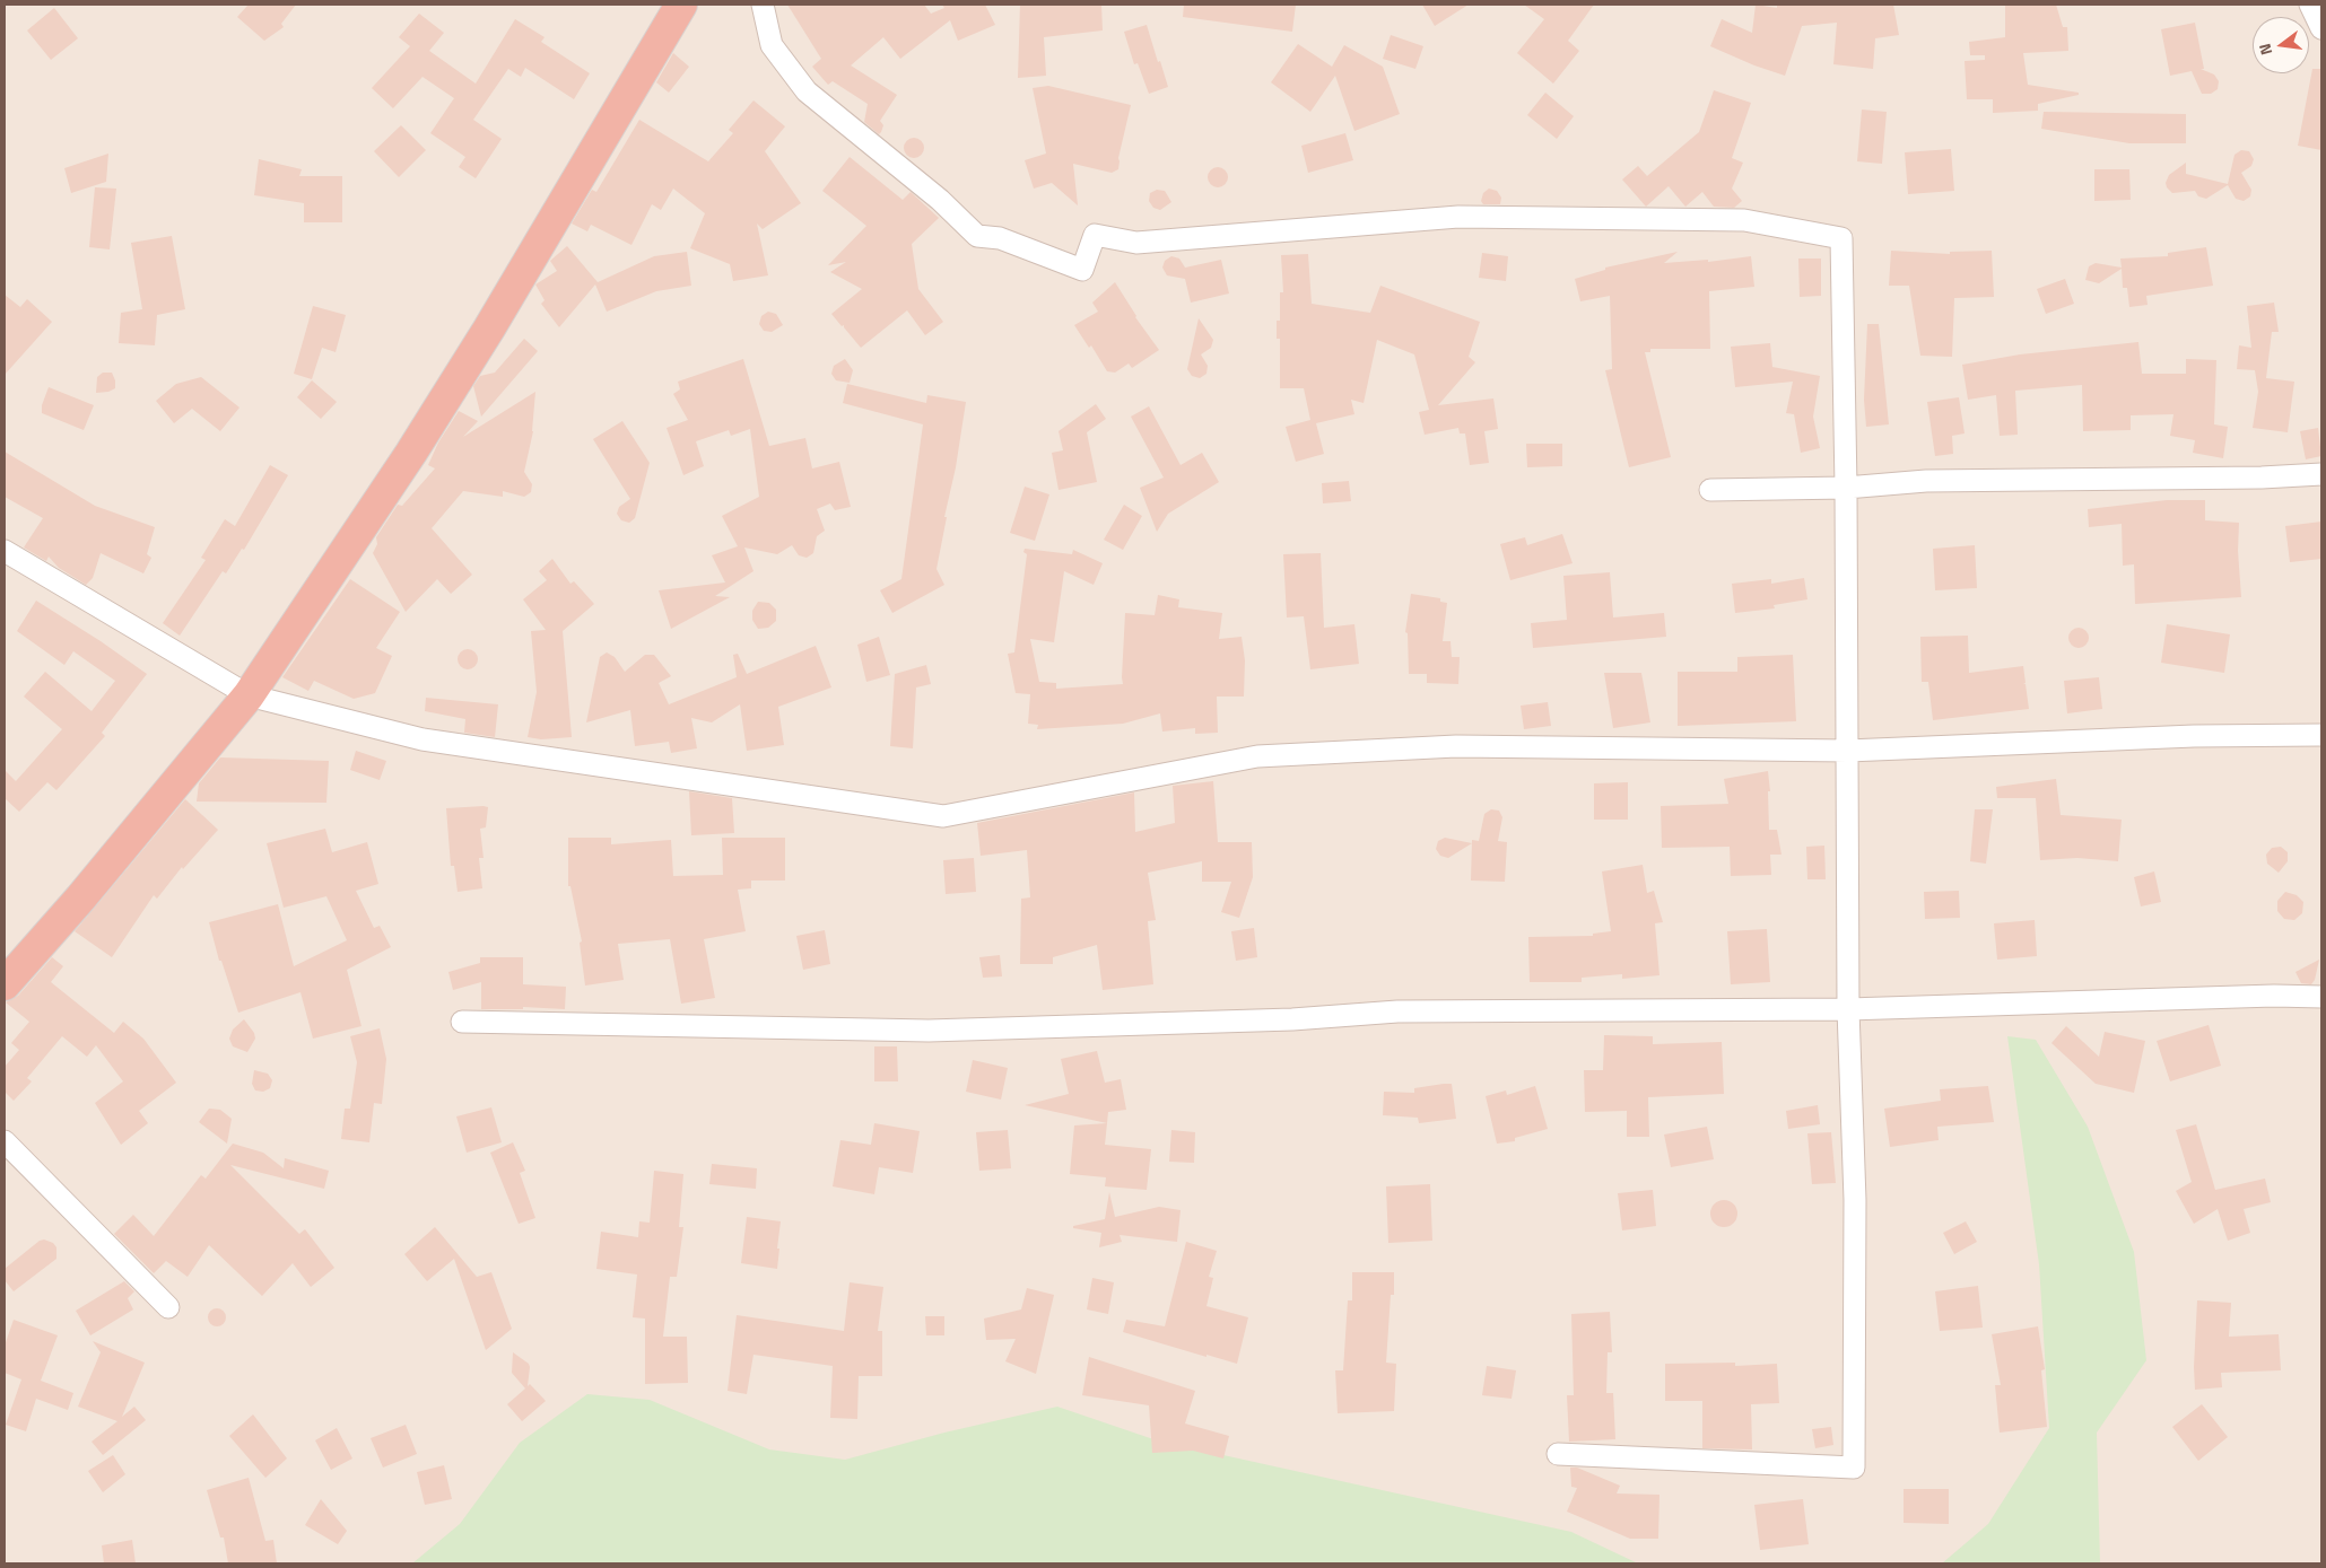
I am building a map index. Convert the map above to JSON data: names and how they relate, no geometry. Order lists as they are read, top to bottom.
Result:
{
  "north": "left"
}
